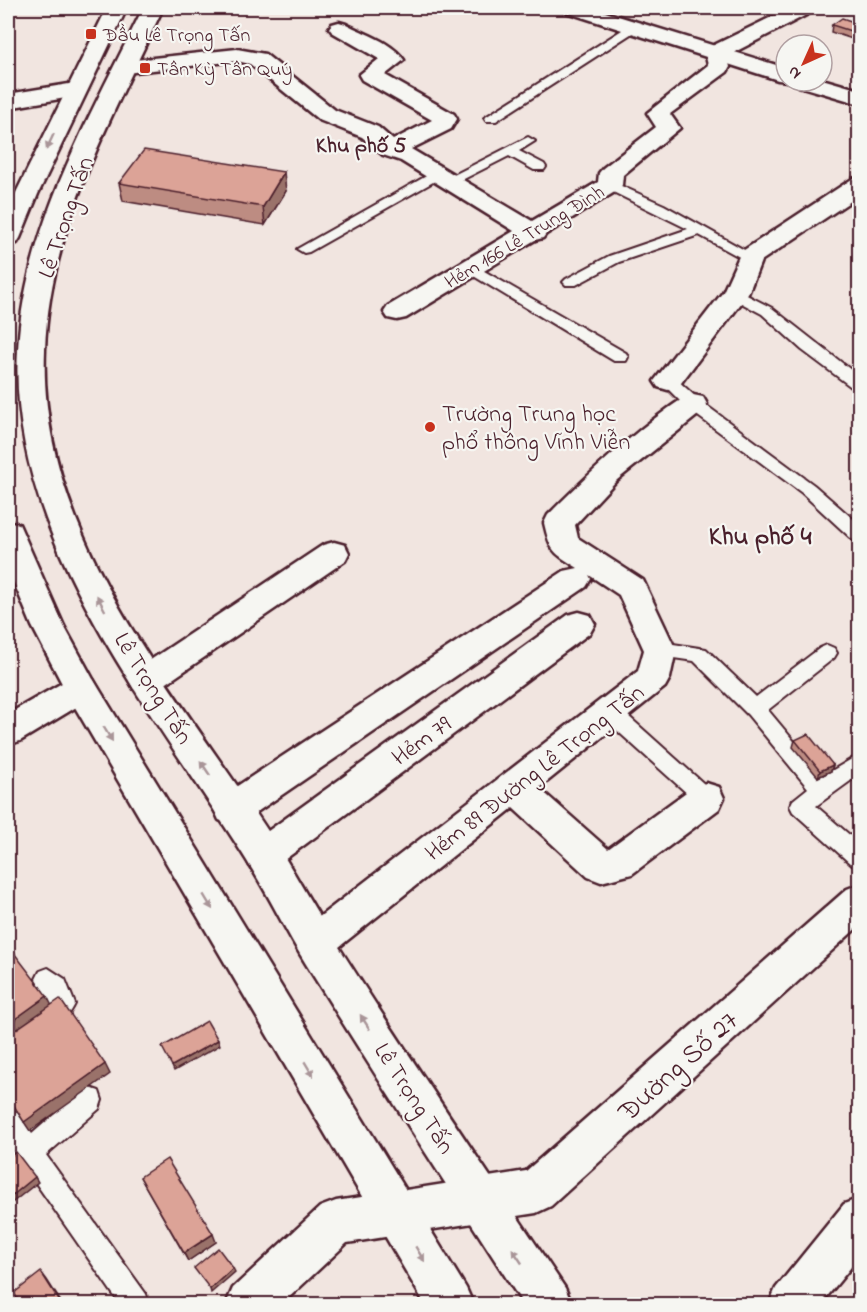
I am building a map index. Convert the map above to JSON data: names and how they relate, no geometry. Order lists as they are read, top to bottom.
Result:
{
  "streets": {
    "street": [
      "Lê Trọng Tấn",
      "Hẻm 166 Lê Trung Đình",
      "Hẻm 79",
      "Hẻm 89 Đường Lê Trọng Tấn",
      "Đường Số 27"
    ]
  },
  "crossings": [
    ["Lê Trọng Tấn", "Hẻm 79"],
    ["Lê Trọng Tấn", "Hẻm 89 Đường Lê Trọng Tấn"],
    ["Lê Trọng Tấn", "Đường Số 27"]
  ],
  "districts": ["Khu phố 5", "Khu phố 4"],
  "places": {
    "transit": ["Đầu Lê Trọng Tấn", "Tân Kỳ Tân Quý"],
    "other": ["Trường Trung học phổ thông Vĩnh Viễn"]
  },
  "north": "bottom left"
}
